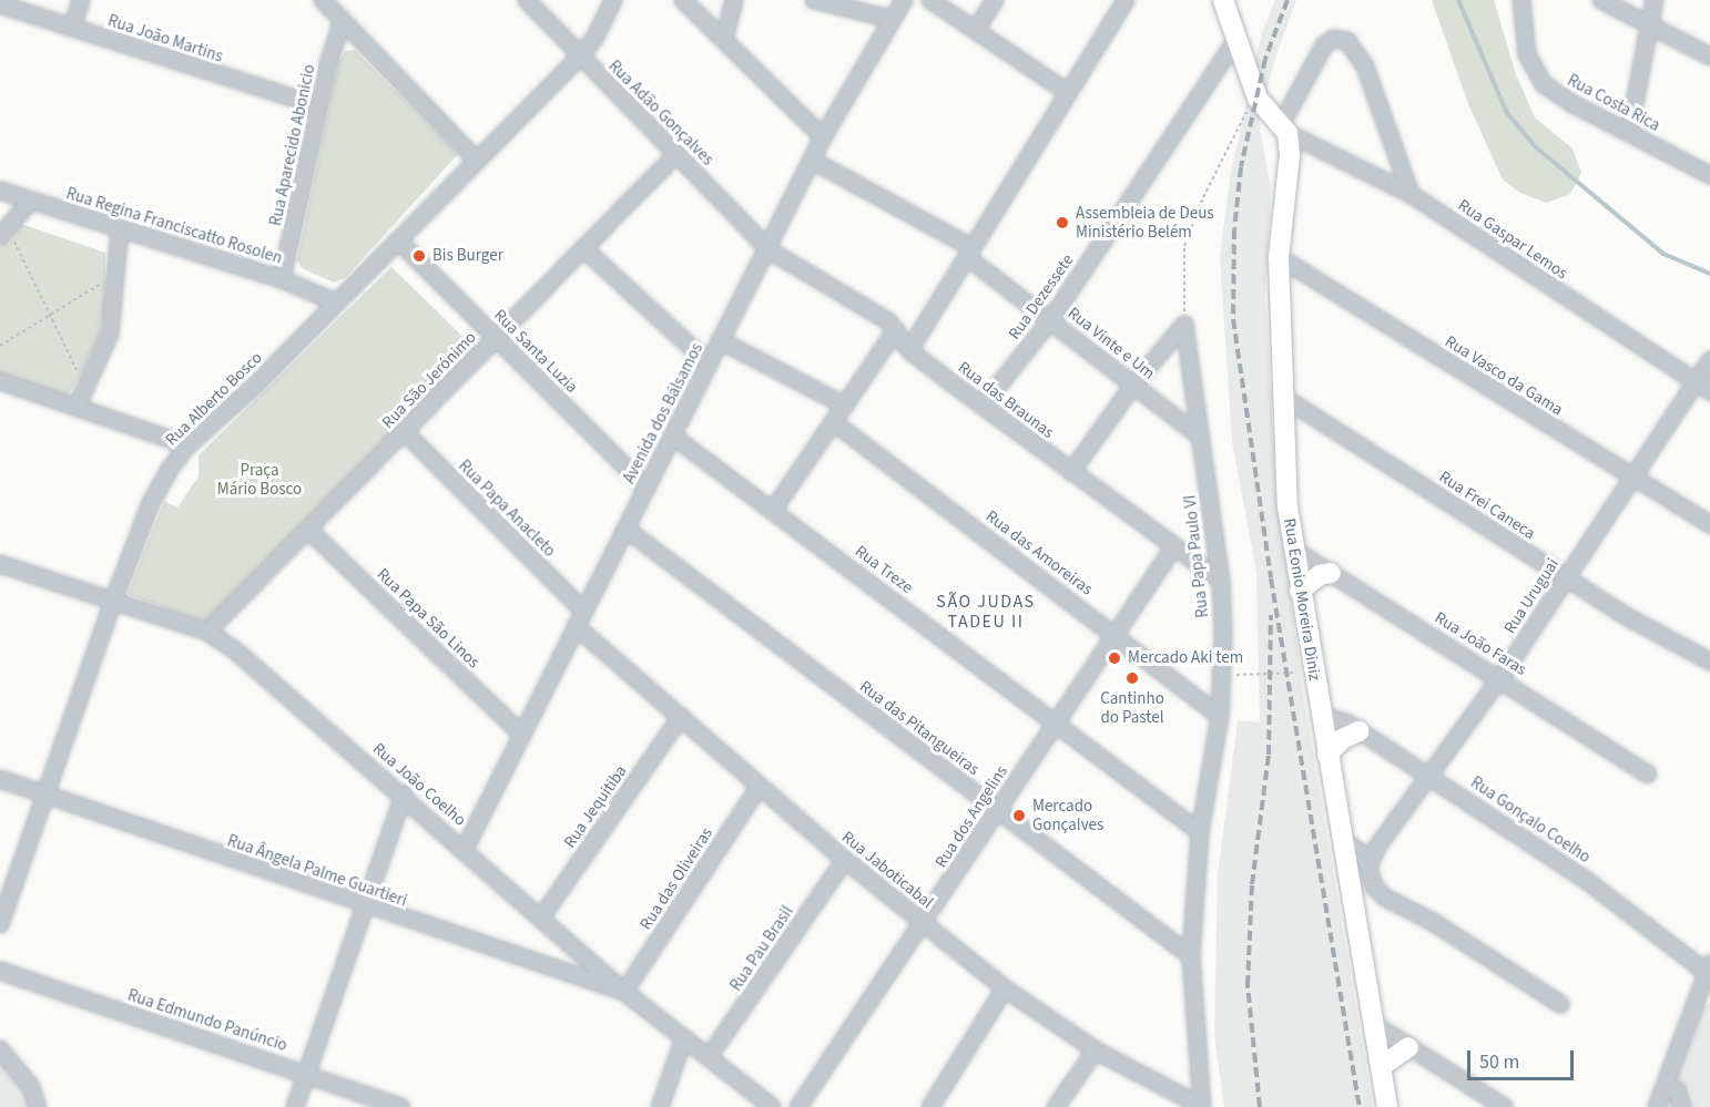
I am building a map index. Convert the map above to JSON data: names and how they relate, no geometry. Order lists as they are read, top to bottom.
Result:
{
  "streets": {
    "main road": ["Rua Eonio Moreira Diniz"],
    "street": [
      "Rua João Martins",
      "Rua Costa Rica",
      "Rua Adão Gonçalves",
      "Rua Aparecido Abonicio",
      "Rua Regina Franciscatto Rosolen",
      "Rua Gaspar Lemos",
      "Rua Dezessete",
      "Rua Vinte e Um",
      "Rua Santa Luzia",
      "Rua Vasco da Gama",
      "Rua São Jerónimo",
      "Rua Alberto Bosco",
      "Rua das Braunas",
      "Avenida dos Bálsamos",
      "Rua Frei Caneca",
      "Rua Papa Anacleto",
      "Rua das Amoreiras",
      "Rua Papa Paulo VI",
      "Rua Treze",
      "Rua Uruguai",
      "Rua Papa São Linos",
      "Rua João Faras",
      "Rua das Pitangueiras",
      "Rua João Coelho",
      "Rua Jequitiba",
      "Rua dos Angelins",
      "Rua Gonçalo Coelho",
      "Rua Jaboticabal",
      "Rua Ângela Palme Guartieri",
      "Rua das Oliveiras",
      "Rua Pau Brasil",
      "Rua Edmundo Panúncio"
    ]
  },
  "crossings": [
    ["Rua João Martins", "Rua Aparecido Abonicio"],
    ["Rua Adão Gonçalves", "Rua São Jerónimo"],
    ["Rua Adão Gonçalves", "Rua Alberto Bosco"],
    ["Rua Adão Gonçalves", "Rua das Braunas"],
    ["Rua Adão Gonçalves", "Avenida dos Bálsamos"],
    ["Rua Aparecido Abonicio", "Rua Regina Franciscatto Rosolen"],
    ["Rua Regina Franciscatto Rosolen", "Rua Alberto Bosco"],
    ["Rua Gaspar Lemos", "Rua Uruguai"],
    ["Rua Gaspar Lemos", "Rua Eonio Moreira Diniz"],
    ["Rua Dezessete", "Rua Vinte e Um"],
    ["Rua Dezessete", "Rua das Braunas"],
    ["Rua Vinte e Um", "Avenida dos Bálsamos"],
    ["Rua Vinte e Um", "Rua Papa Paulo VI"],
    ["Rua Santa Luzia", "Rua São Jerónimo"],
    ["Rua Santa Luzia", "Rua Alberto Bosco"],
    ["Rua Santa Luzia", "Avenida dos Bálsamos"],
    ["Rua Vasco da Gama", "Rua Uruguai"],
    ["Rua Vasco da Gama", "Rua Eonio Moreira Diniz"],
    ["Rua São Jerónimo", "Rua Papa Anacleto"],
    ["Rua São Jerónimo", "Rua Papa São Linos"],
    ["Rua São Jerónimo", "Rua João Coelho"],
    ["Rua Alberto Bosco", "Rua João Coelho"],
    ["Rua Alberto Bosco", "Rua Ângela Palme Guartieri"],
    ["Rua das Braunas", "Avenida dos Bálsamos"],
    ["Rua das Braunas", "Rua Papa Paulo VI"],
    ["Rua das Braunas", "Rua dos Angelins"],
    ["Avenida dos Bálsamos", "Rua Papa Anacleto"],
    ["Avenida dos Bálsamos", "Rua Treze"],
    ["Avenida dos Bálsamos", "Rua Papa São Linos"],
    ["Avenida dos Bálsamos", "Rua das Pitangueiras"],
    ["Avenida dos Bálsamos", "Rua João Coelho"],
    ["Avenida dos Bálsamos", "Rua Jaboticabal"],
    ["Rua Frei Caneca", "Rua Uruguai"],
    ["Rua Frei Caneca", "Rua Eonio Moreira Diniz"],
    ["Rua das Amoreiras", "Rua Papa Paulo VI"],
    ["Rua das Amoreiras", "Rua dos Angelins"],
    ["Rua Papa Paulo VI", "Rua Treze"],
    ["Rua Papa Paulo VI", "Rua das Pitangueiras"],
    ["Rua Papa Paulo VI", "Rua Jaboticabal"],
    ["Rua Treze", "Rua dos Angelins"],
    ["Rua Uruguai", "Rua João Faras"],
    ["Rua Uruguai", "Rua Gonçalo Coelho"],
    ["Rua Eonio Moreira Diniz", "Rua João Faras"],
    ["Rua Eonio Moreira Diniz", "Rua Gonçalo Coelho"],
    ["Rua das Pitangueiras", "Rua dos Angelins"],
    ["Rua João Coelho", "Rua Jequitiba"],
    ["Rua João Coelho", "Rua Ângela Palme Guartieri"],
    ["Rua João Coelho", "Rua das Oliveiras"],
    ["Rua João Coelho", "Rua Pau Brasil"],
    ["Rua Jequitiba", "Rua Jaboticabal"],
    ["Rua dos Angelins", "Rua Jaboticabal"],
    ["Rua Jaboticabal", "Rua das Oliveiras"],
    ["Rua Jaboticabal", "Rua Pau Brasil"],
    ["Rua Ângela Palme Guartieri", "Rua das Oliveiras"]
  ],
  "districts": ["SÃO JUDAS TADEU II"],
  "parks": ["Praça Mário Bosco"],
  "places": [
    "Assembleia de Deus Ministério Belém",
    "Bis Burger",
    "Mercado Aki tem",
    "Cantinho do Pastel",
    "Mercado Gonçalves"
  ],
  "scale_bar": "50 m"
}
